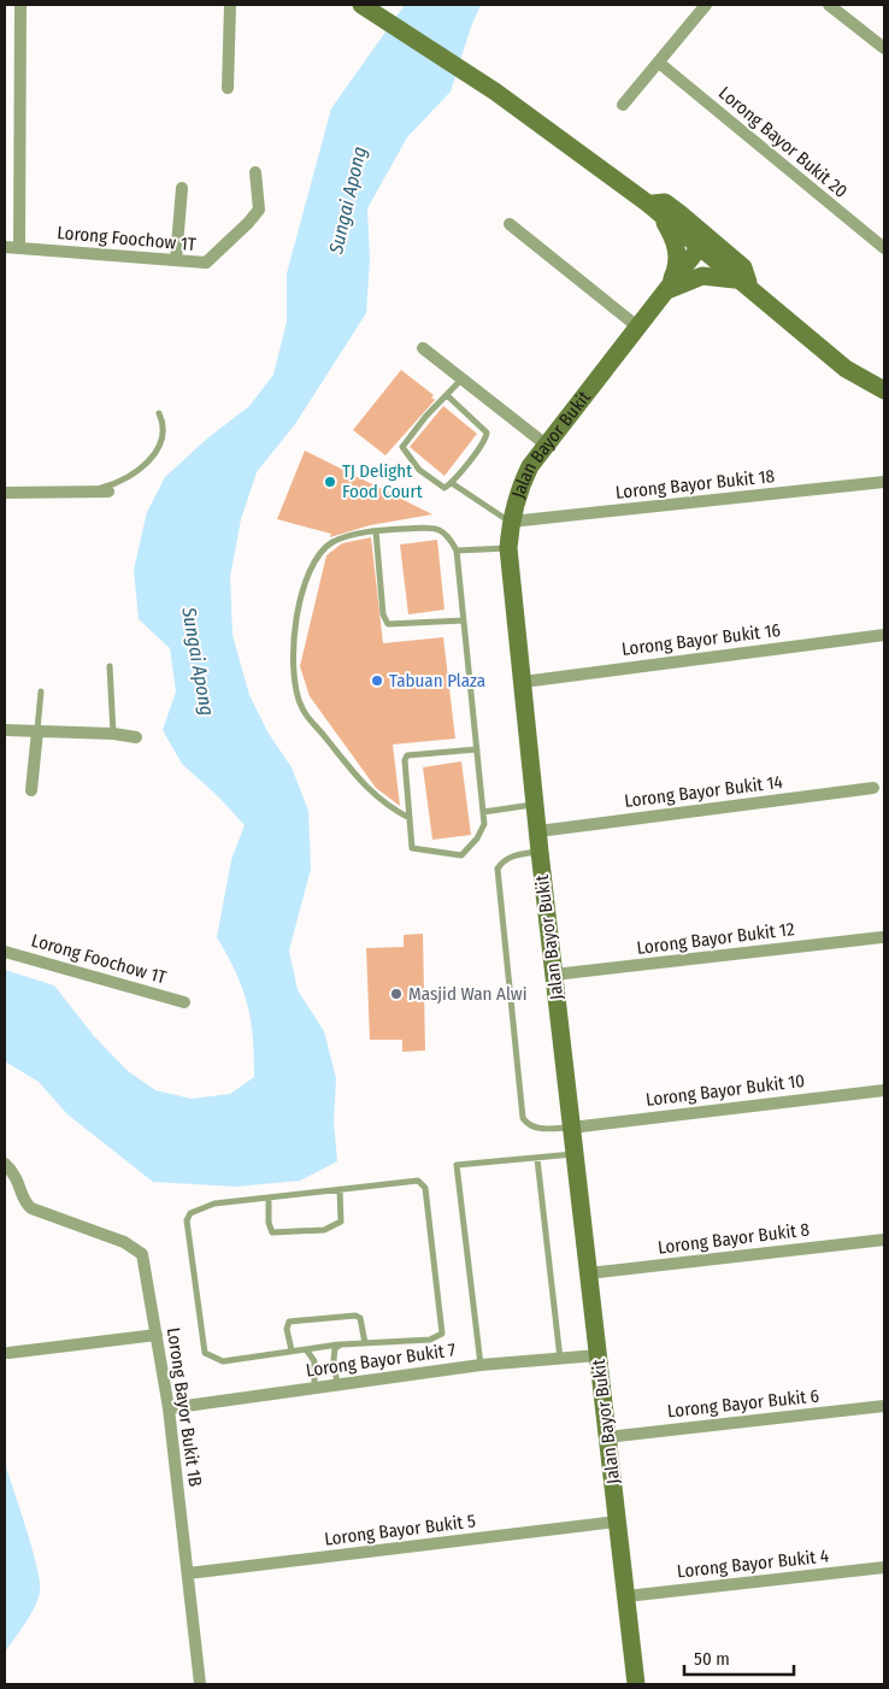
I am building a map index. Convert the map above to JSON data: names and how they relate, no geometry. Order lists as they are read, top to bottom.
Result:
{
  "streets": {
    "street": [
      "Lorong Bayor Bukit 20",
      "Lorong Foochow 1T",
      "Jalan Bayor Bukit",
      "Lorong Bayor Bukit 18",
      "Lorong Bayor Bukit 16",
      "Lorong Bayor Bukit 14",
      "Lorong Bayor Bukit 12",
      "Lorong Bayor Bukit 10",
      "Lorong Bayor Bukit 8",
      "Lorong Bayor Bukit 7",
      "Lorong Bayor Bukit 6",
      "Lorong Bayor Bukit 1B",
      "Lorong Bayor Bukit 5",
      "Lorong Bayor Bukit 4"
    ]
  },
  "crossings": [
    ["Jalan Bayor Bukit", "Lorong Bayor Bukit 18"],
    ["Jalan Bayor Bukit", "Lorong Bayor Bukit 16"],
    ["Jalan Bayor Bukit", "Lorong Bayor Bukit 14"],
    ["Jalan Bayor Bukit", "Lorong Bayor Bukit 12"],
    ["Jalan Bayor Bukit", "Lorong Bayor Bukit 10"],
    ["Jalan Bayor Bukit", "Lorong Bayor Bukit 8"],
    ["Jalan Bayor Bukit", "Lorong Bayor Bukit 7"],
    ["Jalan Bayor Bukit", "Lorong Bayor Bukit 6"],
    ["Jalan Bayor Bukit", "Lorong Bayor Bukit 5"],
    ["Jalan Bayor Bukit", "Lorong Bayor Bukit 4"],
    ["Lorong Bayor Bukit 7", "Lorong Bayor Bukit 1B"],
    ["Lorong Bayor Bukit 1B", "Lorong Bayor Bukit 5"]
  ],
  "water": ["Sungai Apong"],
  "places": ["TJ Delight Food Court", "Tabuan Plaza", "Masjid Wan Alwi"],
  "scale_bar": "50 m"
}
